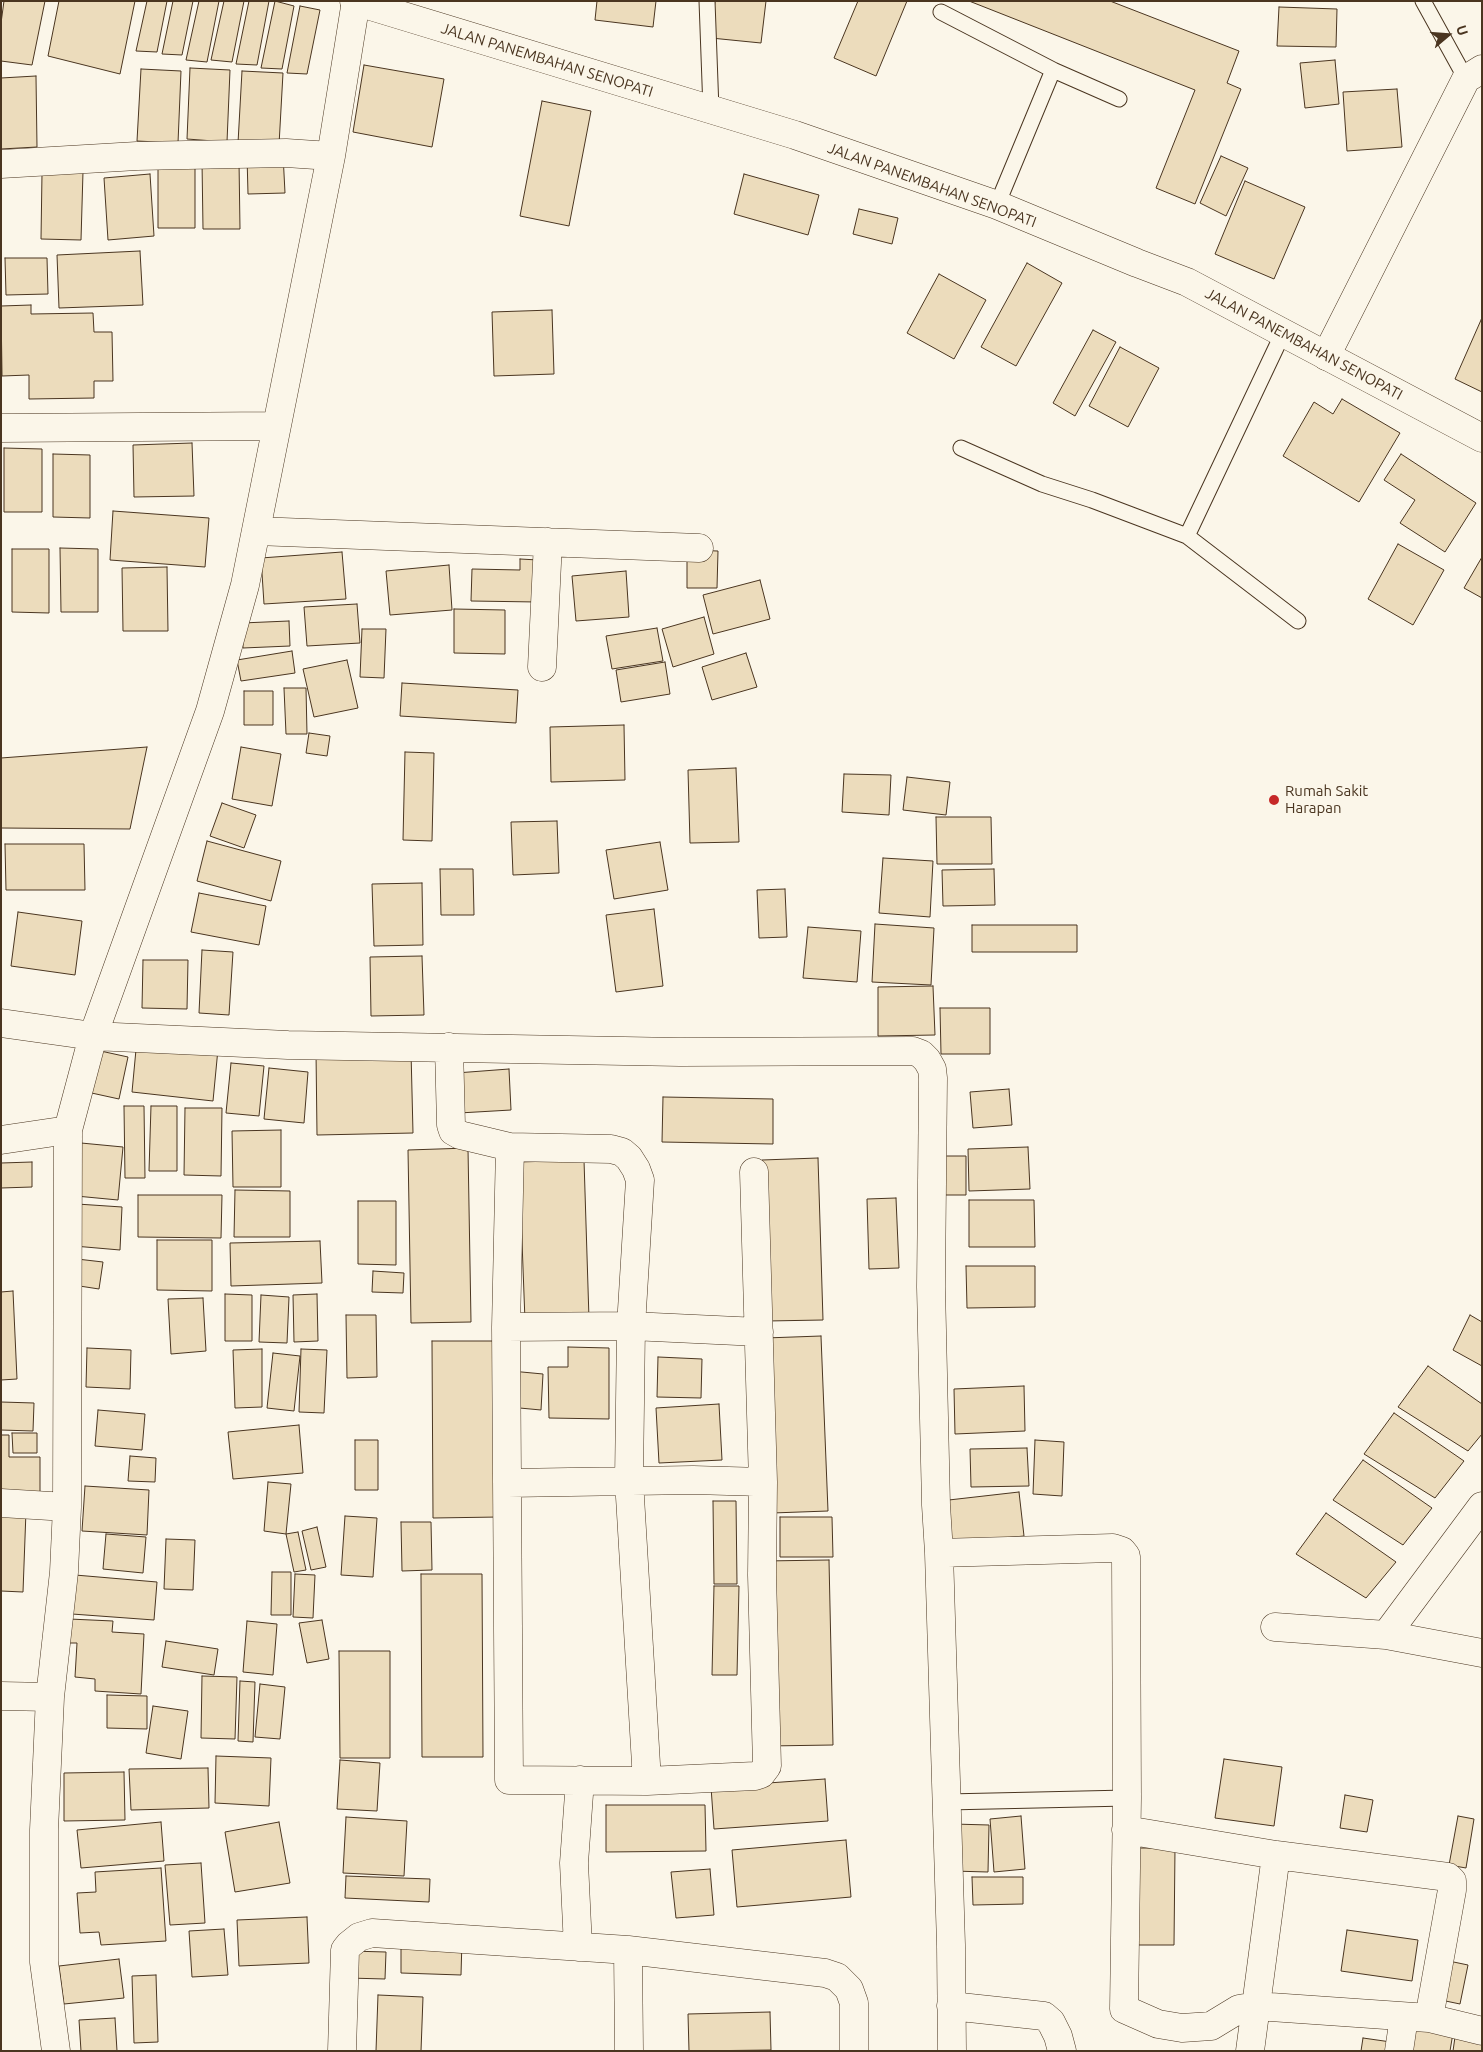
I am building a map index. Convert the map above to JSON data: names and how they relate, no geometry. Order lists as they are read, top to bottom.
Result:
{
  "streets": {
    "street": ["JALAN PANEMBAHAN SENOPATI"]
  },
  "places": ["Rumah Sakit Harapan"],
  "north": "right"
}
